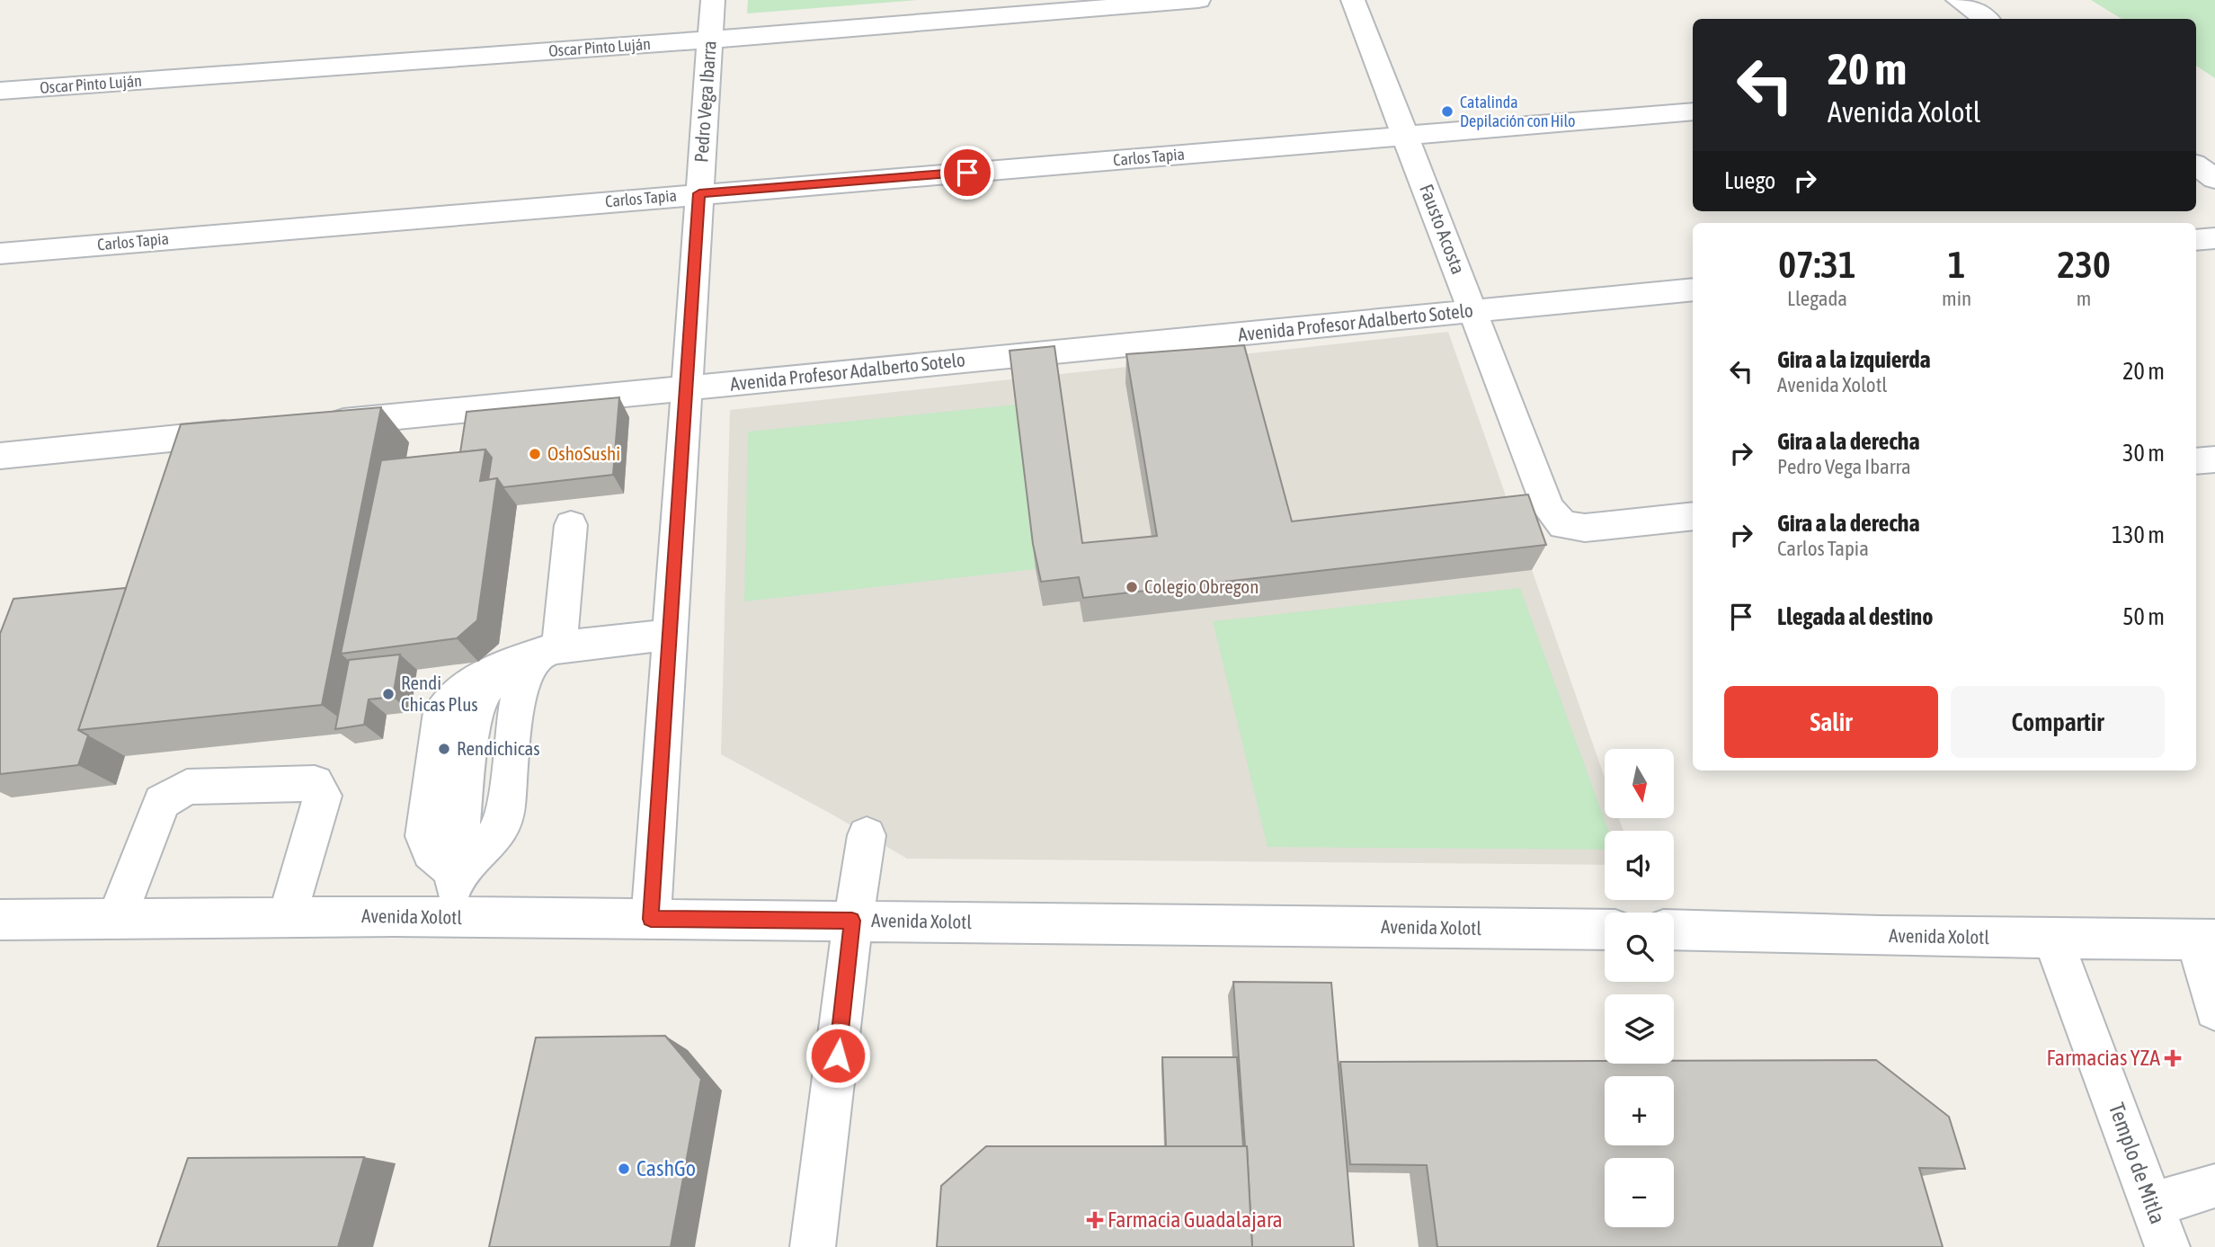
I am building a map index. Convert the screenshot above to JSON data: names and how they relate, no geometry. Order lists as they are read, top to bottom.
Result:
{
  "streets": {
    "street": [
      "Oscar Pinto Luján",
      "Pedro Vega Ibarra",
      "Carlos Tapia",
      "Fausto Acosta",
      "Avenida Profesor Adalberto Sotelo",
      "Avenida Xolotl",
      "Templo de Mitla"
    ]
  },
  "crossings": [
    ["Oscar Pinto Luján", "Pedro Vega Ibarra"],
    ["Pedro Vega Ibarra", "Carlos Tapia"],
    ["Pedro Vega Ibarra", "Avenida Profesor Adalberto Sotelo"],
    ["Pedro Vega Ibarra", "Avenida Xolotl"],
    ["Carlos Tapia", "Fausto Acosta"],
    ["Fausto Acosta", "Avenida Profesor Adalberto Sotelo"],
    ["Avenida Xolotl", "Templo de Mitla"]
  ],
  "places": {
    "other": [
      "Catalinda Depilación con Hilo",
      "OshoSushi",
      "Colegio Obregon",
      "Rendi Chicas Plus",
      "Rendichicas",
      "CashGo"
    ],
    "health": ["Farmacias YZA", "Farmacia Guadalajara"]
  },
  "north": "bottom",
  "page": {
    "turn": ["20 m", "Avenida Xolotl"],
    "then": "Luego",
    "eta": [
      "07:31",
      "Llegada",
      "1",
      "min",
      "230",
      "m"
    ],
    "list": [
      {
        "name": "Gira a la izquierda",
        "note": "Avenida Xolotl",
        "value": "20 m"
      },
      {
        "name": "Gira a la derecha",
        "note": "Pedro Vega Ibarra",
        "value": "30 m"
      },
      {
        "name": "Gira a la derecha",
        "note": "Carlos Tapia",
        "value": "130 m"
      },
      {
        "name": "Llegada al destino",
        "value": "50 m"
      }
    ],
    "buttons": ["Salir", "Compartir"],
    "map_buttons": ["+", "−"]
  }
}
